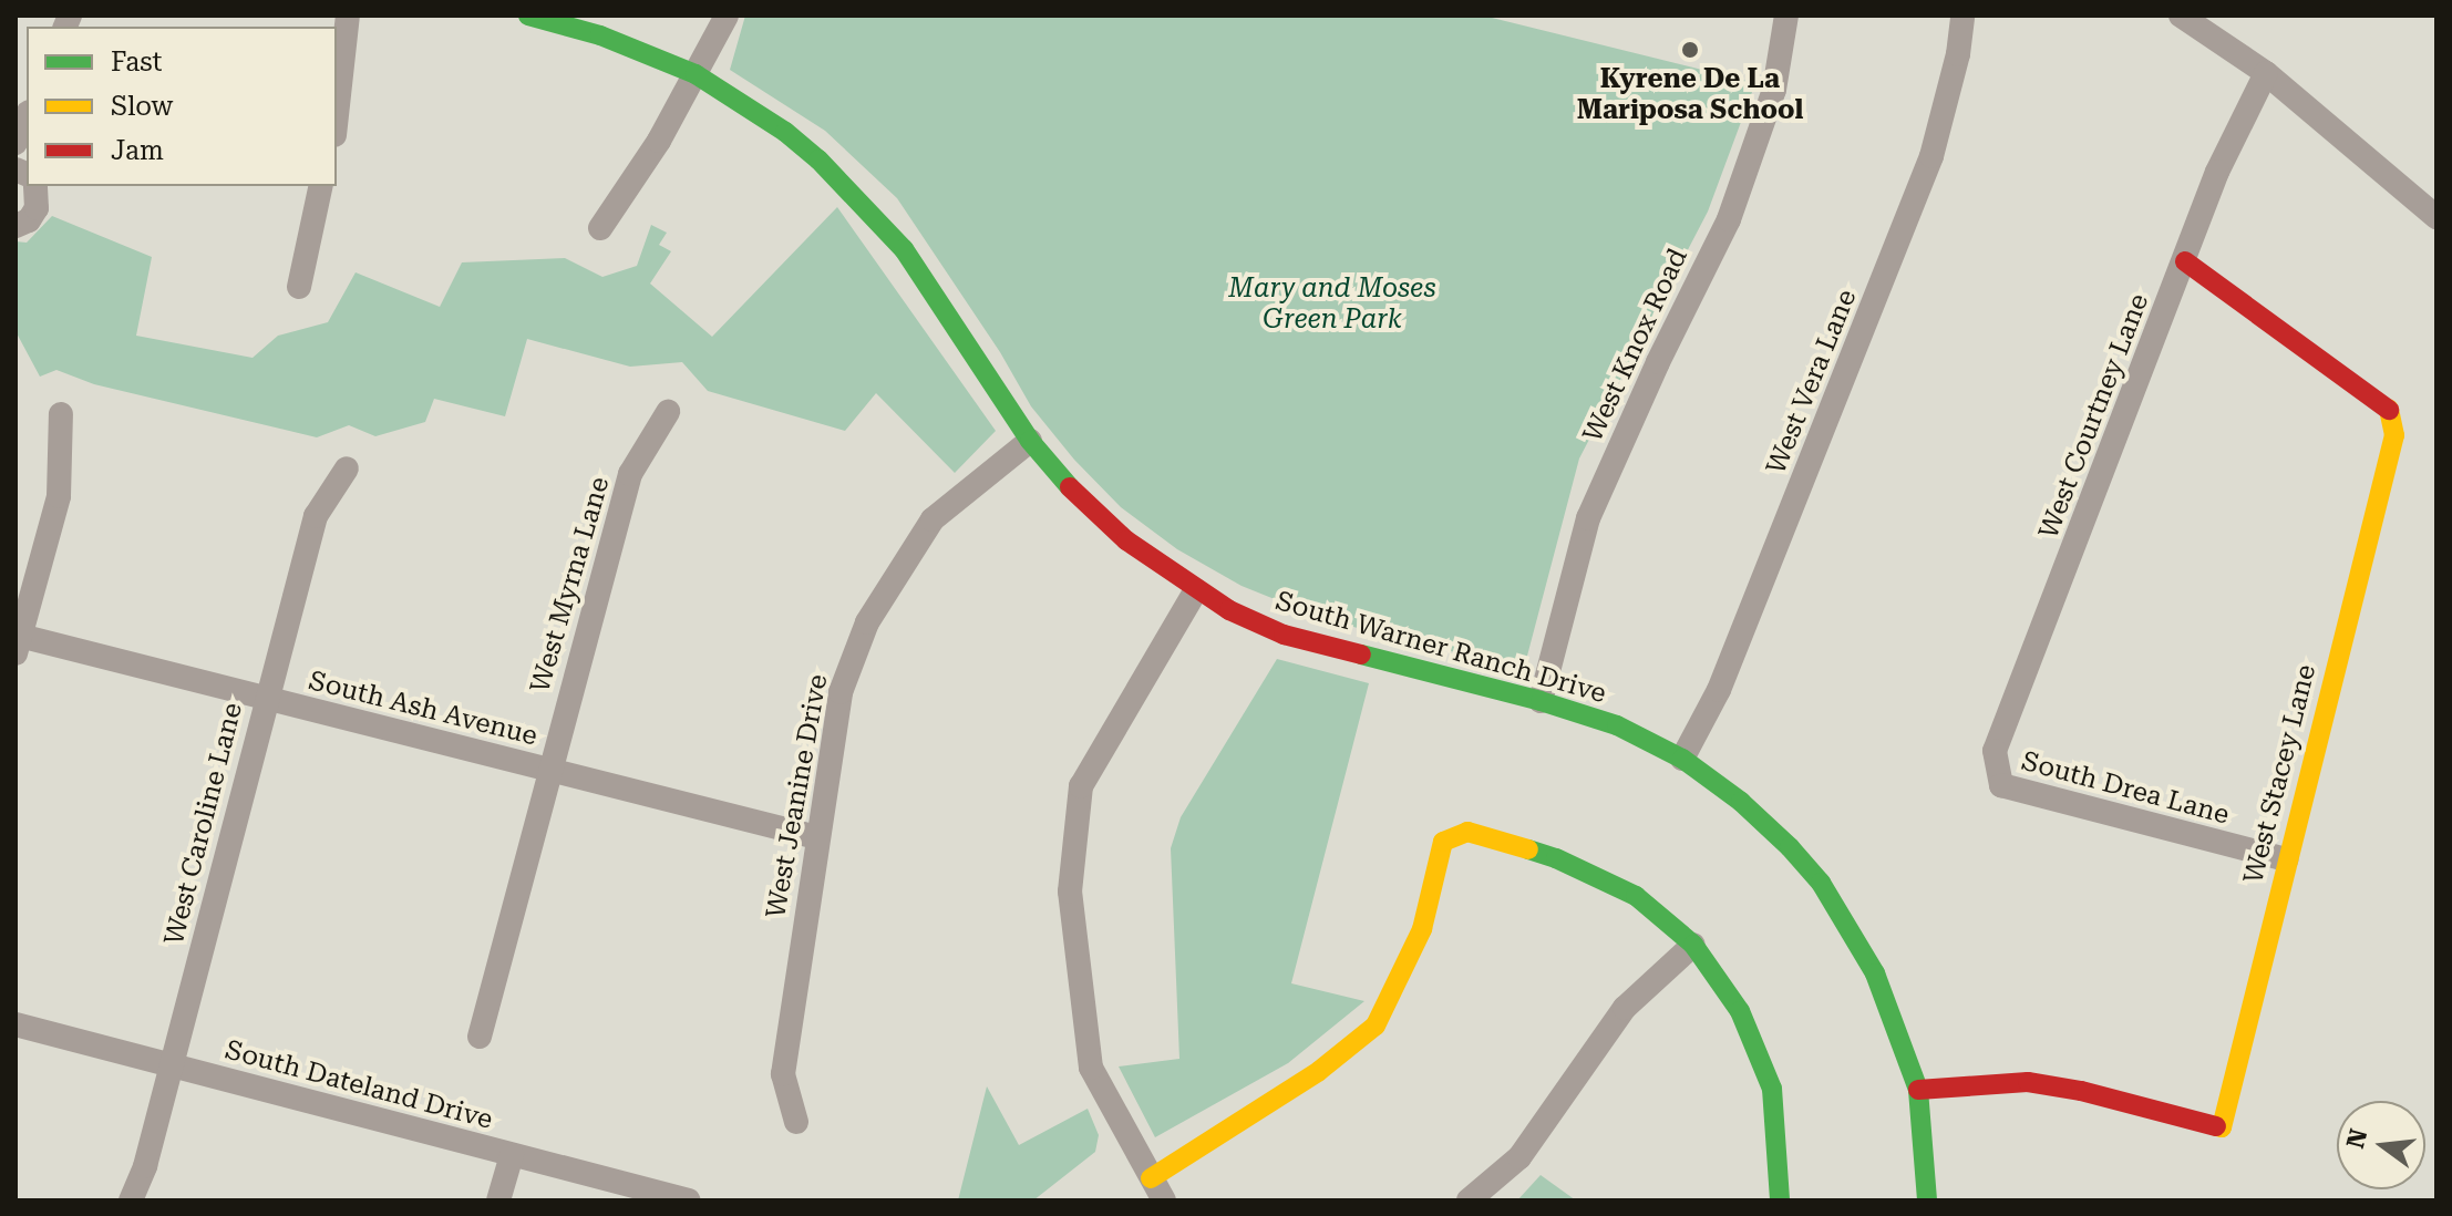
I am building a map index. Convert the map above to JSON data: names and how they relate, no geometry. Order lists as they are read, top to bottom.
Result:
{
  "streets": {
    "street": [
      "West Knox Road",
      "West Vera Lane",
      "West Courtney Lane",
      "West Myrna Lane",
      "South Warner Ranch Drive",
      "South Ash Avenue",
      "West Stacey Lane",
      "South Drea Lane",
      "West Jeanine Drive",
      "West Caroline Lane",
      "South Dateland Drive"
    ]
  },
  "crossings": [
    ["West Knox Road", "South Warner Ranch Drive"],
    ["West Vera Lane", "South Warner Ranch Drive"],
    ["West Courtney Lane", "West Stacey Lane"],
    ["West Courtney Lane", "South Drea Lane"],
    ["West Myrna Lane", "South Ash Avenue"],
    ["South Warner Ranch Drive", "West Stacey Lane"],
    ["South Warner Ranch Drive", "West Jeanine Drive"],
    ["South Ash Avenue", "West Jeanine Drive"],
    ["South Ash Avenue", "West Caroline Lane"],
    ["West Stacey Lane", "South Drea Lane"],
    ["West Caroline Lane", "South Dateland Drive"]
  ],
  "parks": ["Mary and Moses Green Park"],
  "places": ["Kyrene De La Mariposa School"],
  "legend": ["Fast", "Slow", "Jam"],
  "north": "left"
}
